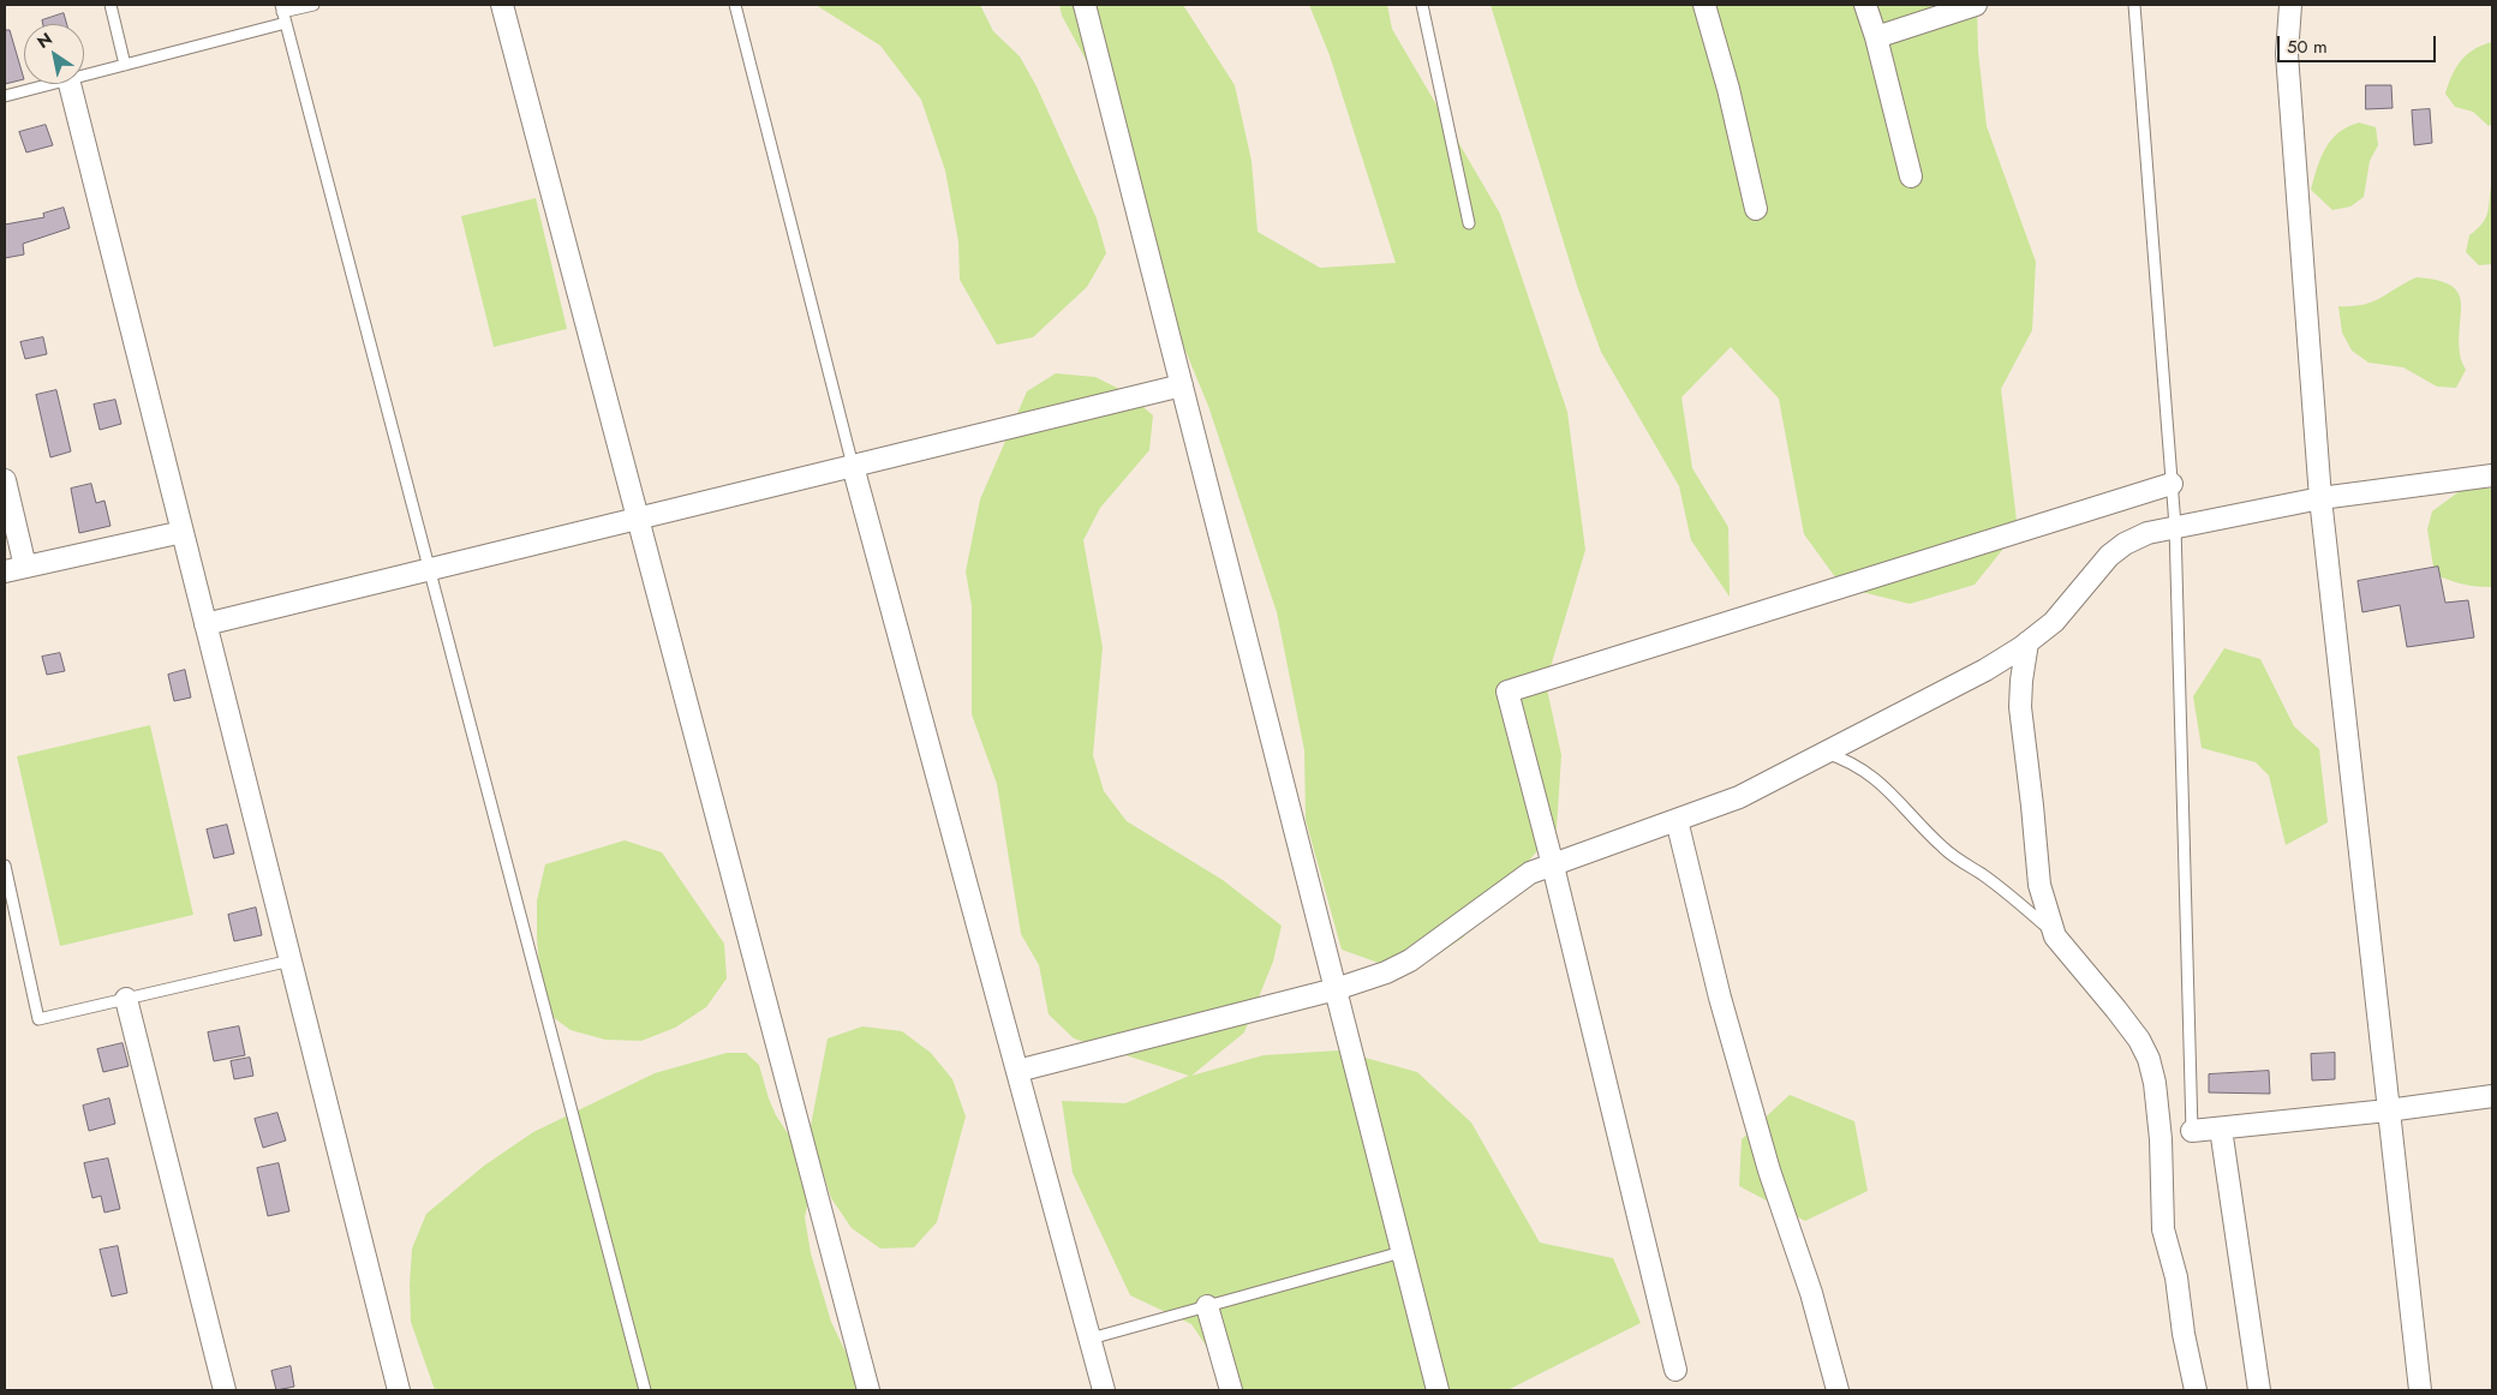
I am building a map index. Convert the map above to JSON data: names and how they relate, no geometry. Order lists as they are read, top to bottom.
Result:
{
  "scale_bar": "50 m",
  "north": "top left"
}
